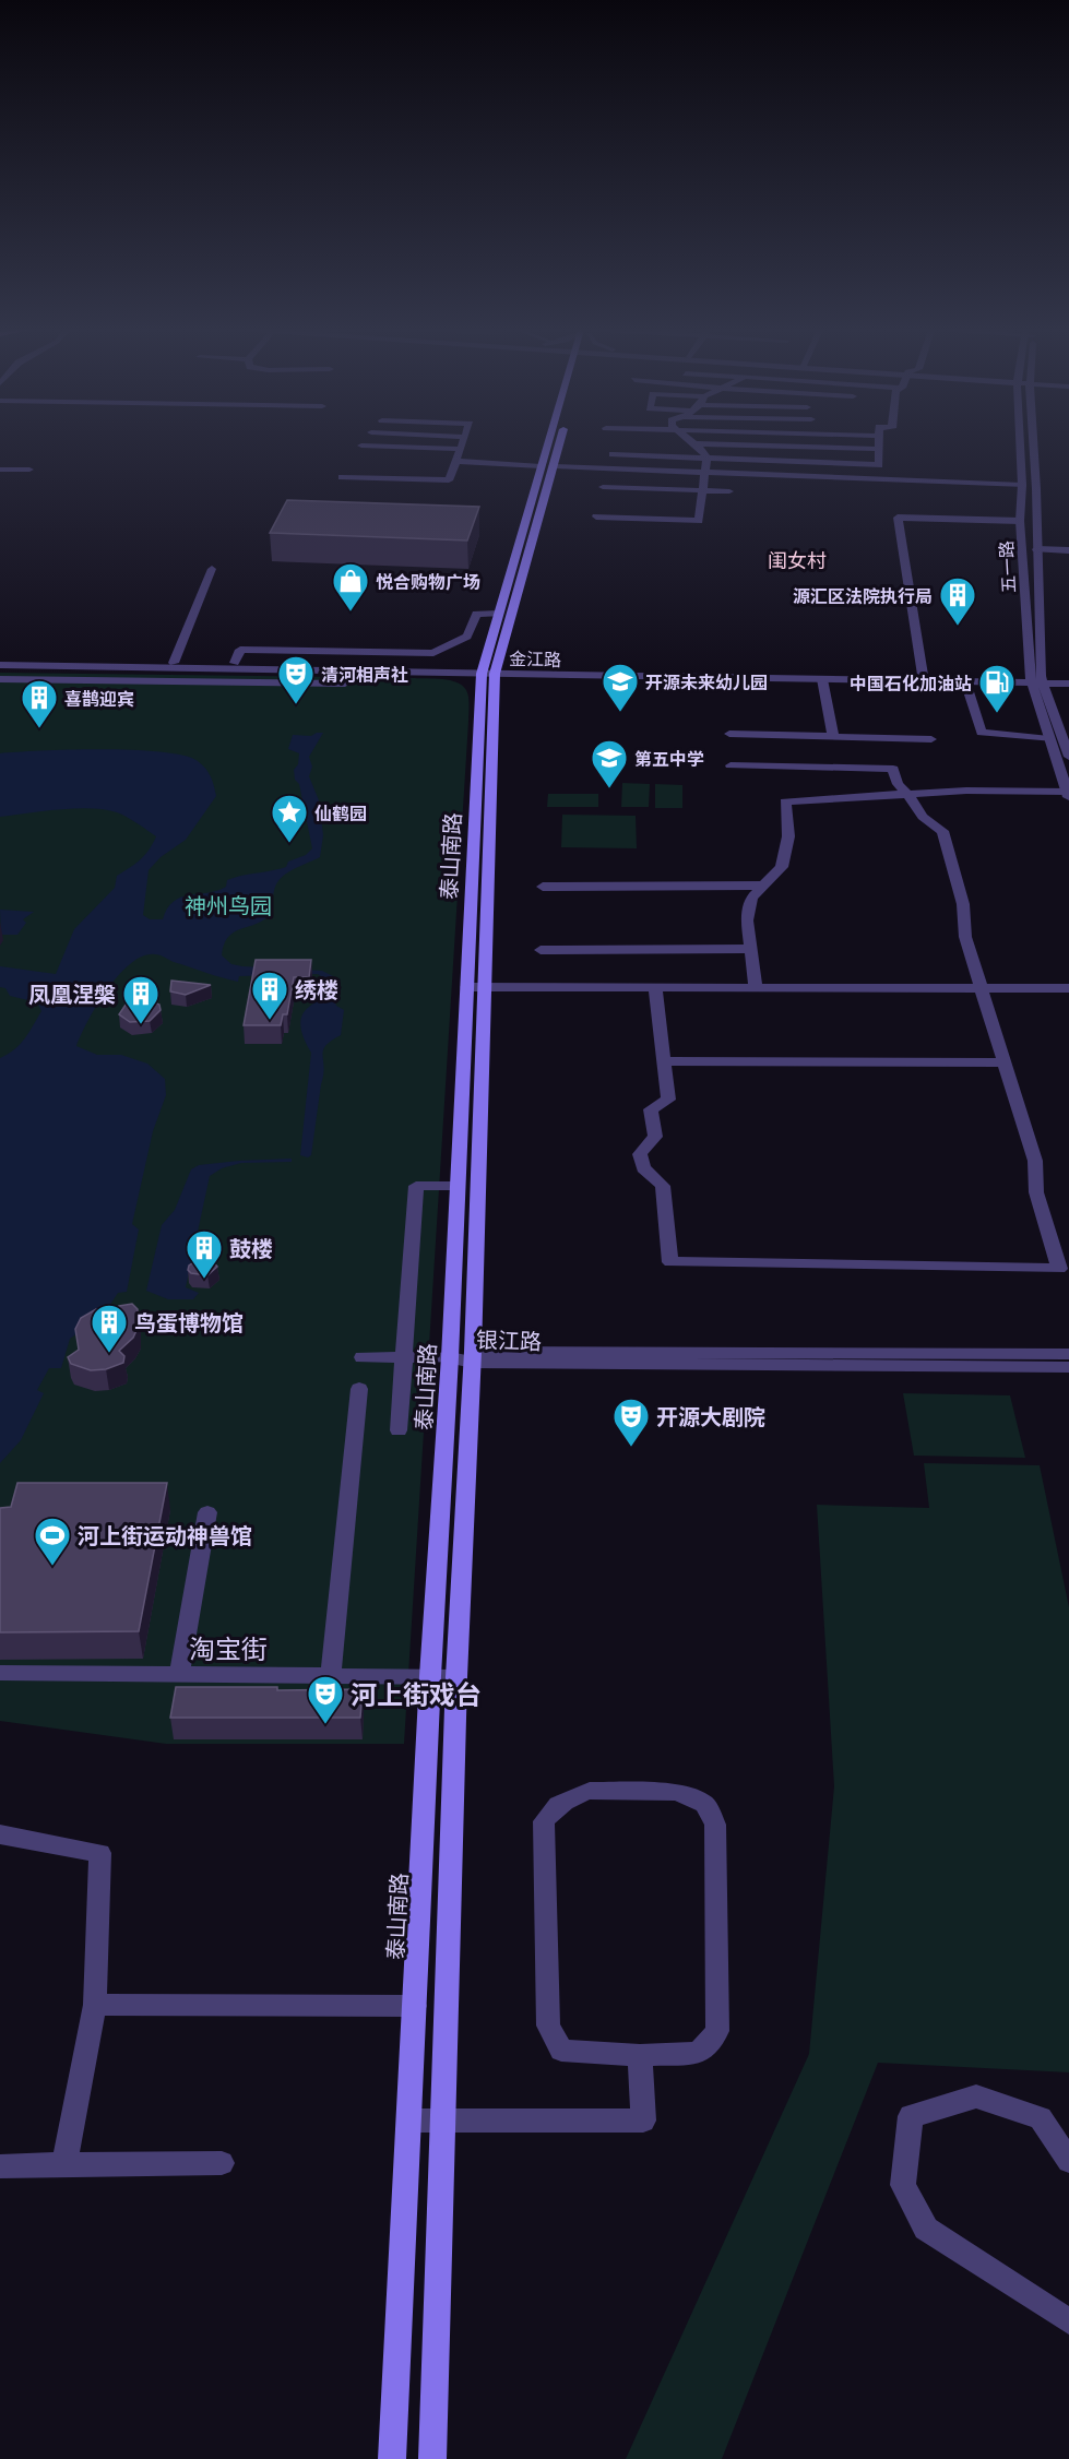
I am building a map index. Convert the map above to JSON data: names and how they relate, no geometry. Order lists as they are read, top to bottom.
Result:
{
  "streets": {
    "main road": ["泰山南路"],
    "street": [
      "五一路",
      "金江路",
      "银江路",
      "淘宝街"
    ]
  },
  "crossings": [
    ["五一路", "金江路"],
    ["金江路", "泰山南路"],
    ["泰山南路", "银江路"],
    ["泰山南路", "淘宝街"]
  ],
  "districts": ["闺女村"],
  "parks": ["神州鸟园"],
  "places": {
    "shop": ["悦合购物广场"],
    "building": [
      "源汇区法院执行局",
      "喜鹊迎宾",
      "绣楼",
      "凤凰涅槃",
      "鼓楼",
      "鸟蛋博物馆"
    ],
    "theatre": ["清河相声社", "开源大剧院", "河上街戏台"],
    "school or university": ["开源未来幼儿园", "第五中学"],
    "fuel station": ["中国石化加油站"],
    "place": ["仙鹤园"],
    "sports": ["河上街运动神兽馆"]
  }
}
